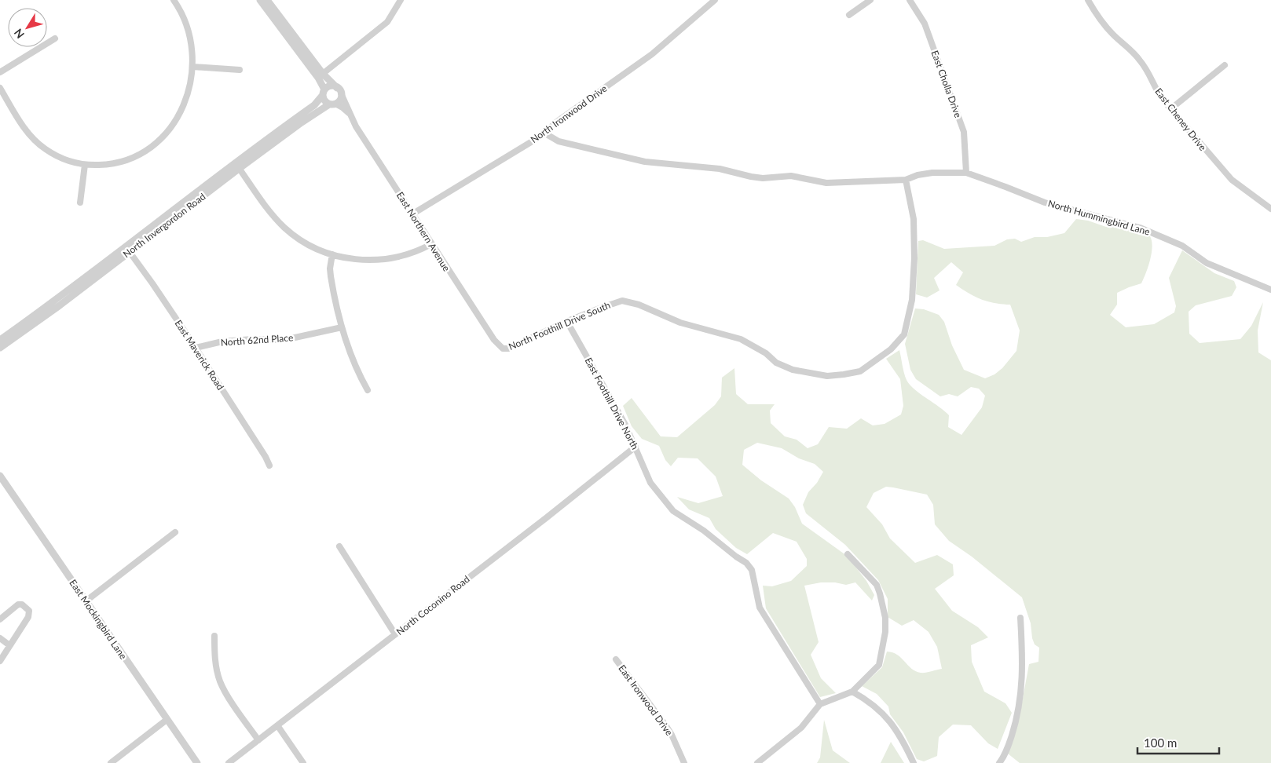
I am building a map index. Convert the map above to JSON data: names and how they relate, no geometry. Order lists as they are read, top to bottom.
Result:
{
  "streets": {
    "street": [
      "East Cholla Drive",
      "North Ironwood Drive",
      "East Cheney Drive",
      "North Hummingbird Lane",
      "North Invergordon Road",
      "East Northern Avenue",
      "North Foothill Drive South",
      "North 62nd Place",
      "East Maverick Road",
      "East Foothill Drive North",
      "North Coconino Road",
      "East Mockingbird Lane",
      "East Ironwood Drive"
    ]
  },
  "crossings": [
    ["East Cholla Drive", "North Hummingbird Lane"],
    ["North Ironwood Drive", "East Northern Avenue"],
    ["North Hummingbird Lane", "North Foothill Drive South"],
    ["North Invergordon Road", "East Northern Avenue"],
    ["North Invergordon Road", "East Maverick Road"],
    ["East Northern Avenue", "North Foothill Drive South"],
    ["North Foothill Drive South", "East Foothill Drive North"],
    ["North 62nd Place", "East Maverick Road"],
    ["East Foothill Drive North", "North Coconino Road"]
  ],
  "scale_bar": "100 m",
  "north": "bottom left"
}
